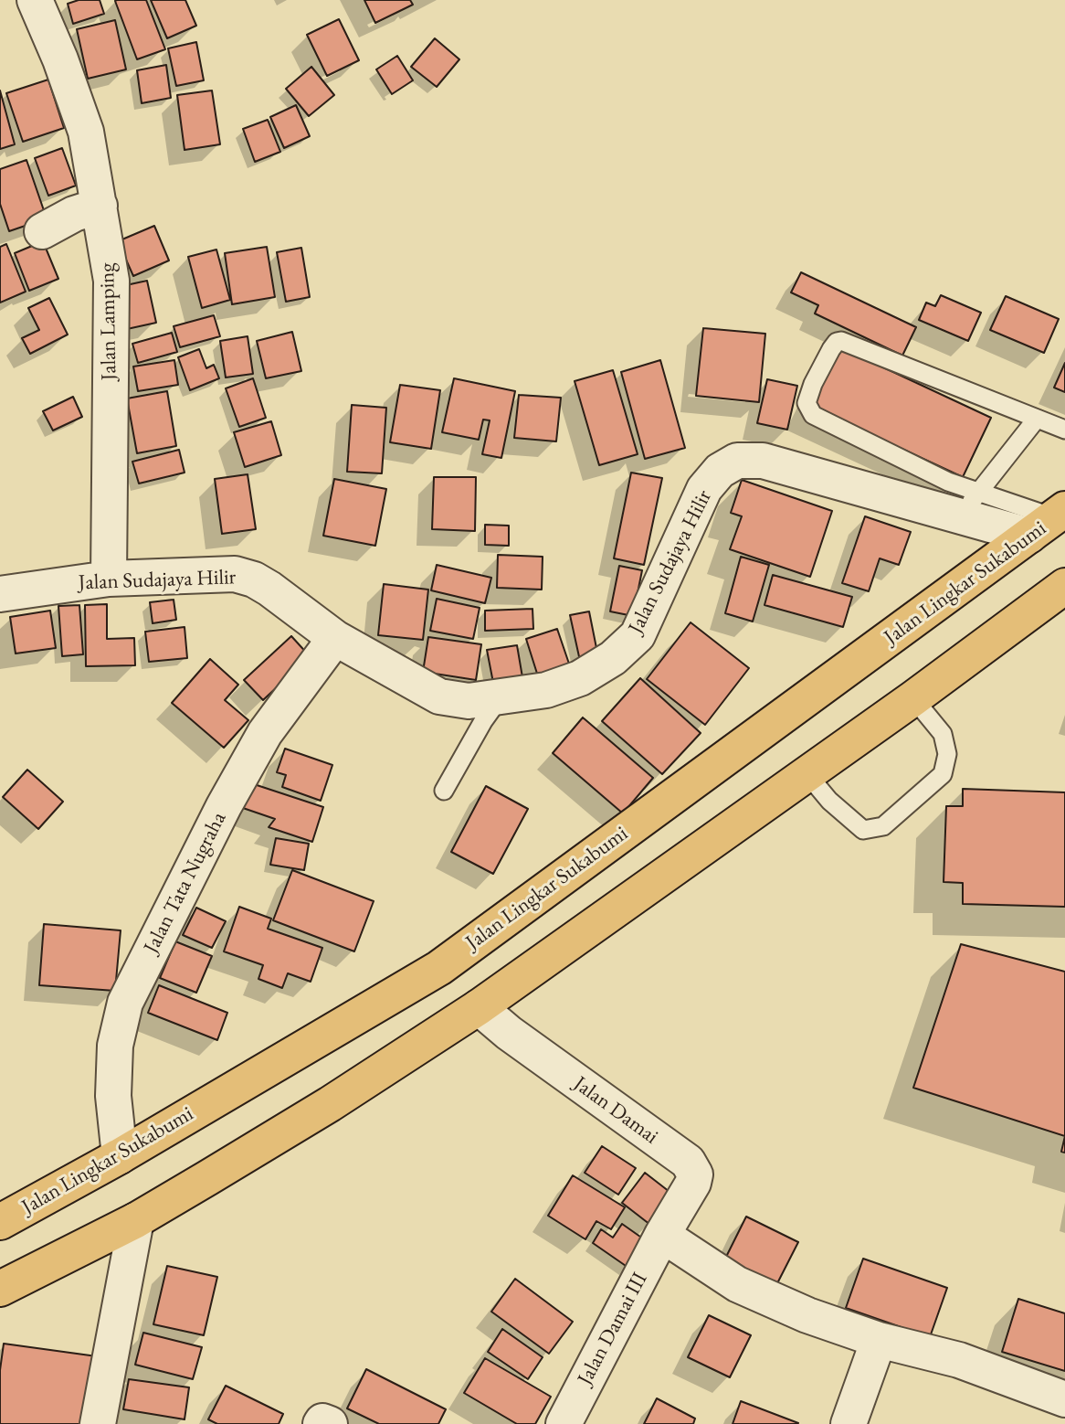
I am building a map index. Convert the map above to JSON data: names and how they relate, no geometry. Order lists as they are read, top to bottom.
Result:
{
  "streets": {
    "main road": ["Jalan Lingkar Sukabumi"],
    "street": [
      "Jalan Lamping",
      "Jalan Sudajaya Hilir",
      "Jalan Tata Nugraha",
      "Jalan Damai",
      "Jalan Damai III"
    ]
  },
  "crossings": [
    ["Jalan Lamping", "Jalan Sudajaya Hilir"],
    ["Jalan Sudajaya Hilir", "Jalan Lingkar Sukabumi"],
    ["Jalan Sudajaya Hilir", "Jalan Tata Nugraha"],
    ["Jalan Lingkar Sukabumi", "Jalan Tata Nugraha"],
    ["Jalan Damai", "Jalan Damai III"]
  ]
}
